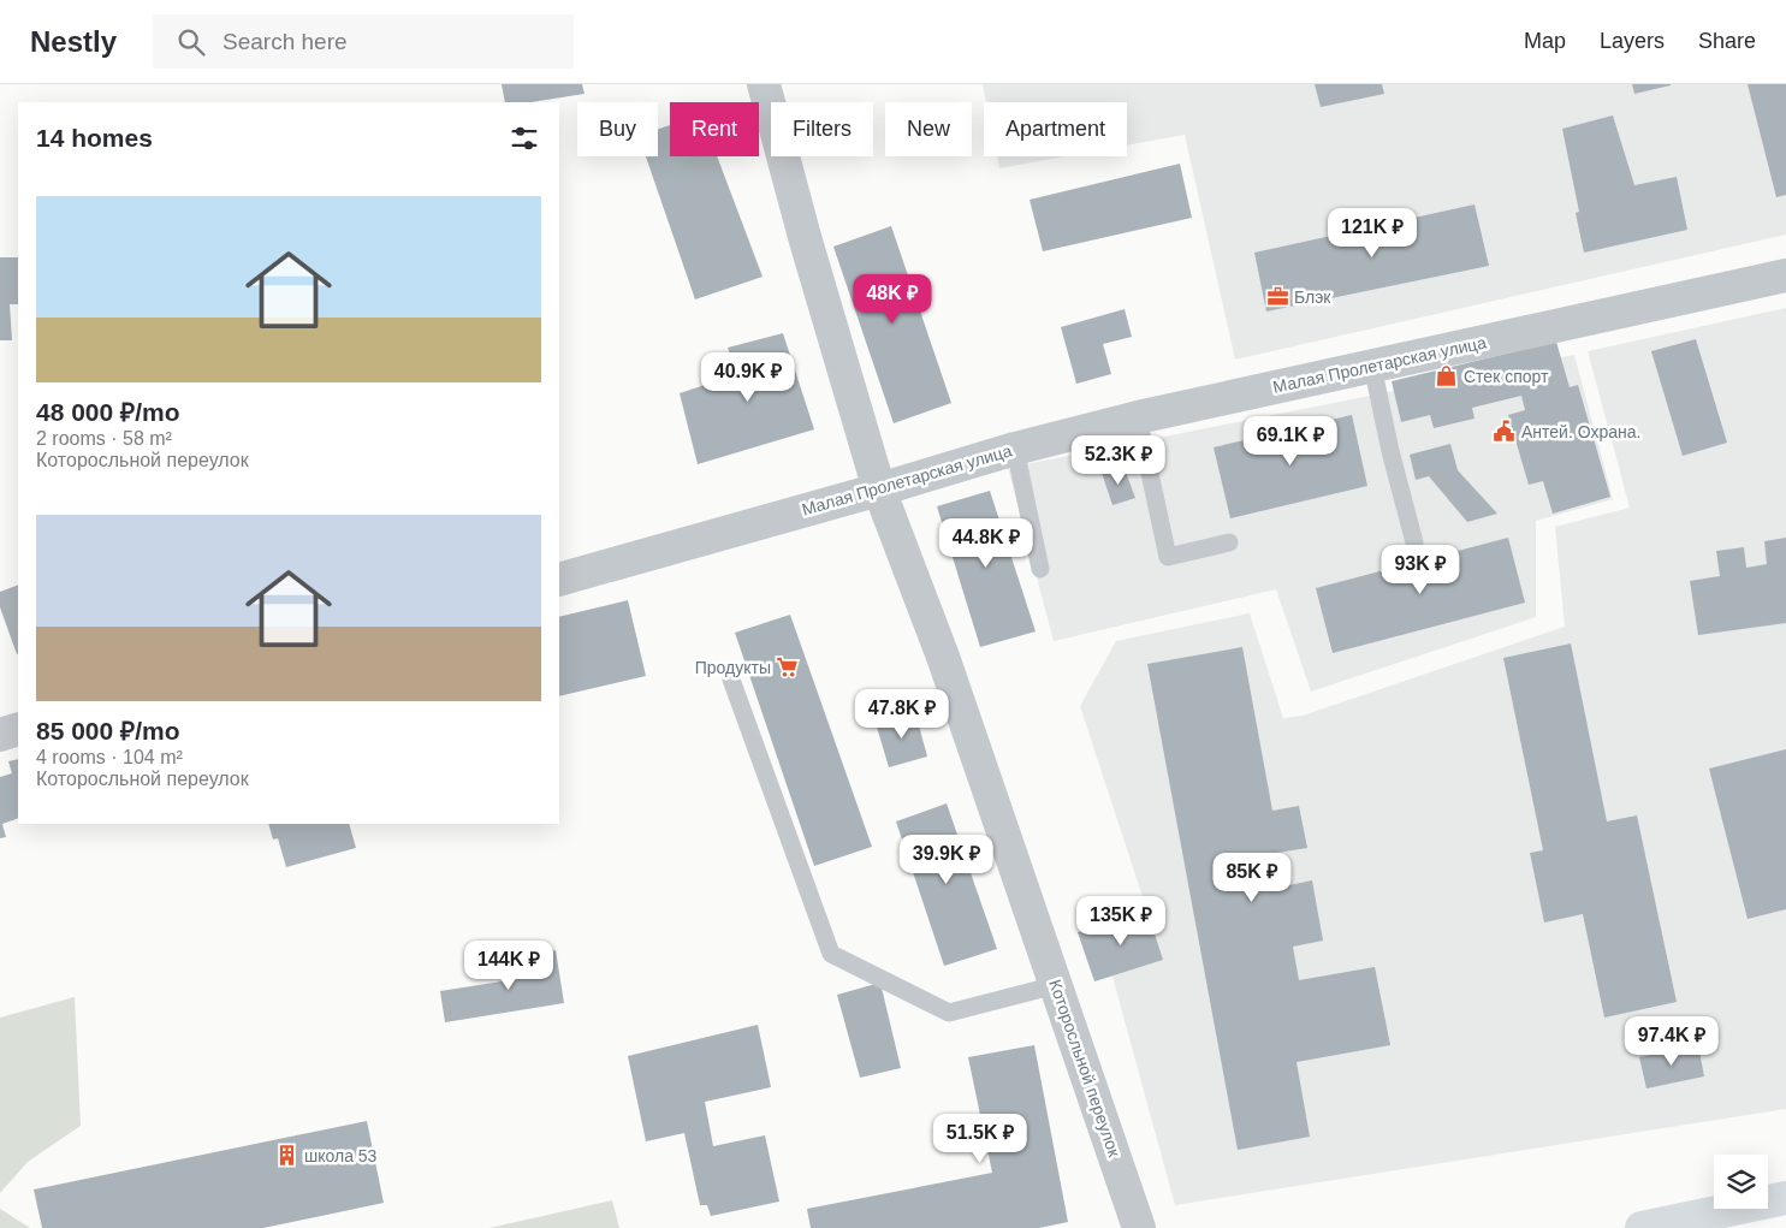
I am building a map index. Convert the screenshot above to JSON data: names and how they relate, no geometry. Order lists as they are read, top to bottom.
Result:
{
  "streets": {
    "street": ["Малая Пролетарская улица", "Которосльной переулок"]
  },
  "crossings": [
    ["Малая Пролетарская улица", "Которосльной переулок"]
  ],
  "places": {
    "office": ["Блэк"],
    "shop": ["Стек спорт"],
    "public building": ["Антей. Охрана."],
    "supermarket": ["Продукты"],
    "building": ["школа 53"]
  },
  "page": {
    "header": "Nestly",
    "search": "Search here",
    "nav": ["Map", "Layers", "Share"],
    "chip": [
      "Buy",
      "Rent",
      "Filters",
      "New",
      "Apartment"
    ],
    "heading": "14 homes",
    "list": [
      {
        "name": "48 000 ₽/mo",
        "note": "2 rooms · 58 m² · Которосльной переулок"
      },
      {
        "name": "85 000 ₽/mo",
        "note": "4 rooms · 104 m² · Которосльной переулок"
      }
    ],
    "price": [
      "121K ₽",
      "48K ₽",
      "40.9K ₽",
      "69.1K ₽",
      "52.3K ₽",
      "44.8K ₽",
      "93K ₽",
      "47.8K ₽",
      "39.9K ₽",
      "85K ₽",
      "135K ₽",
      "144K ₽",
      "97.4K ₽",
      "51.5K ₽"
    ]
  }
}
